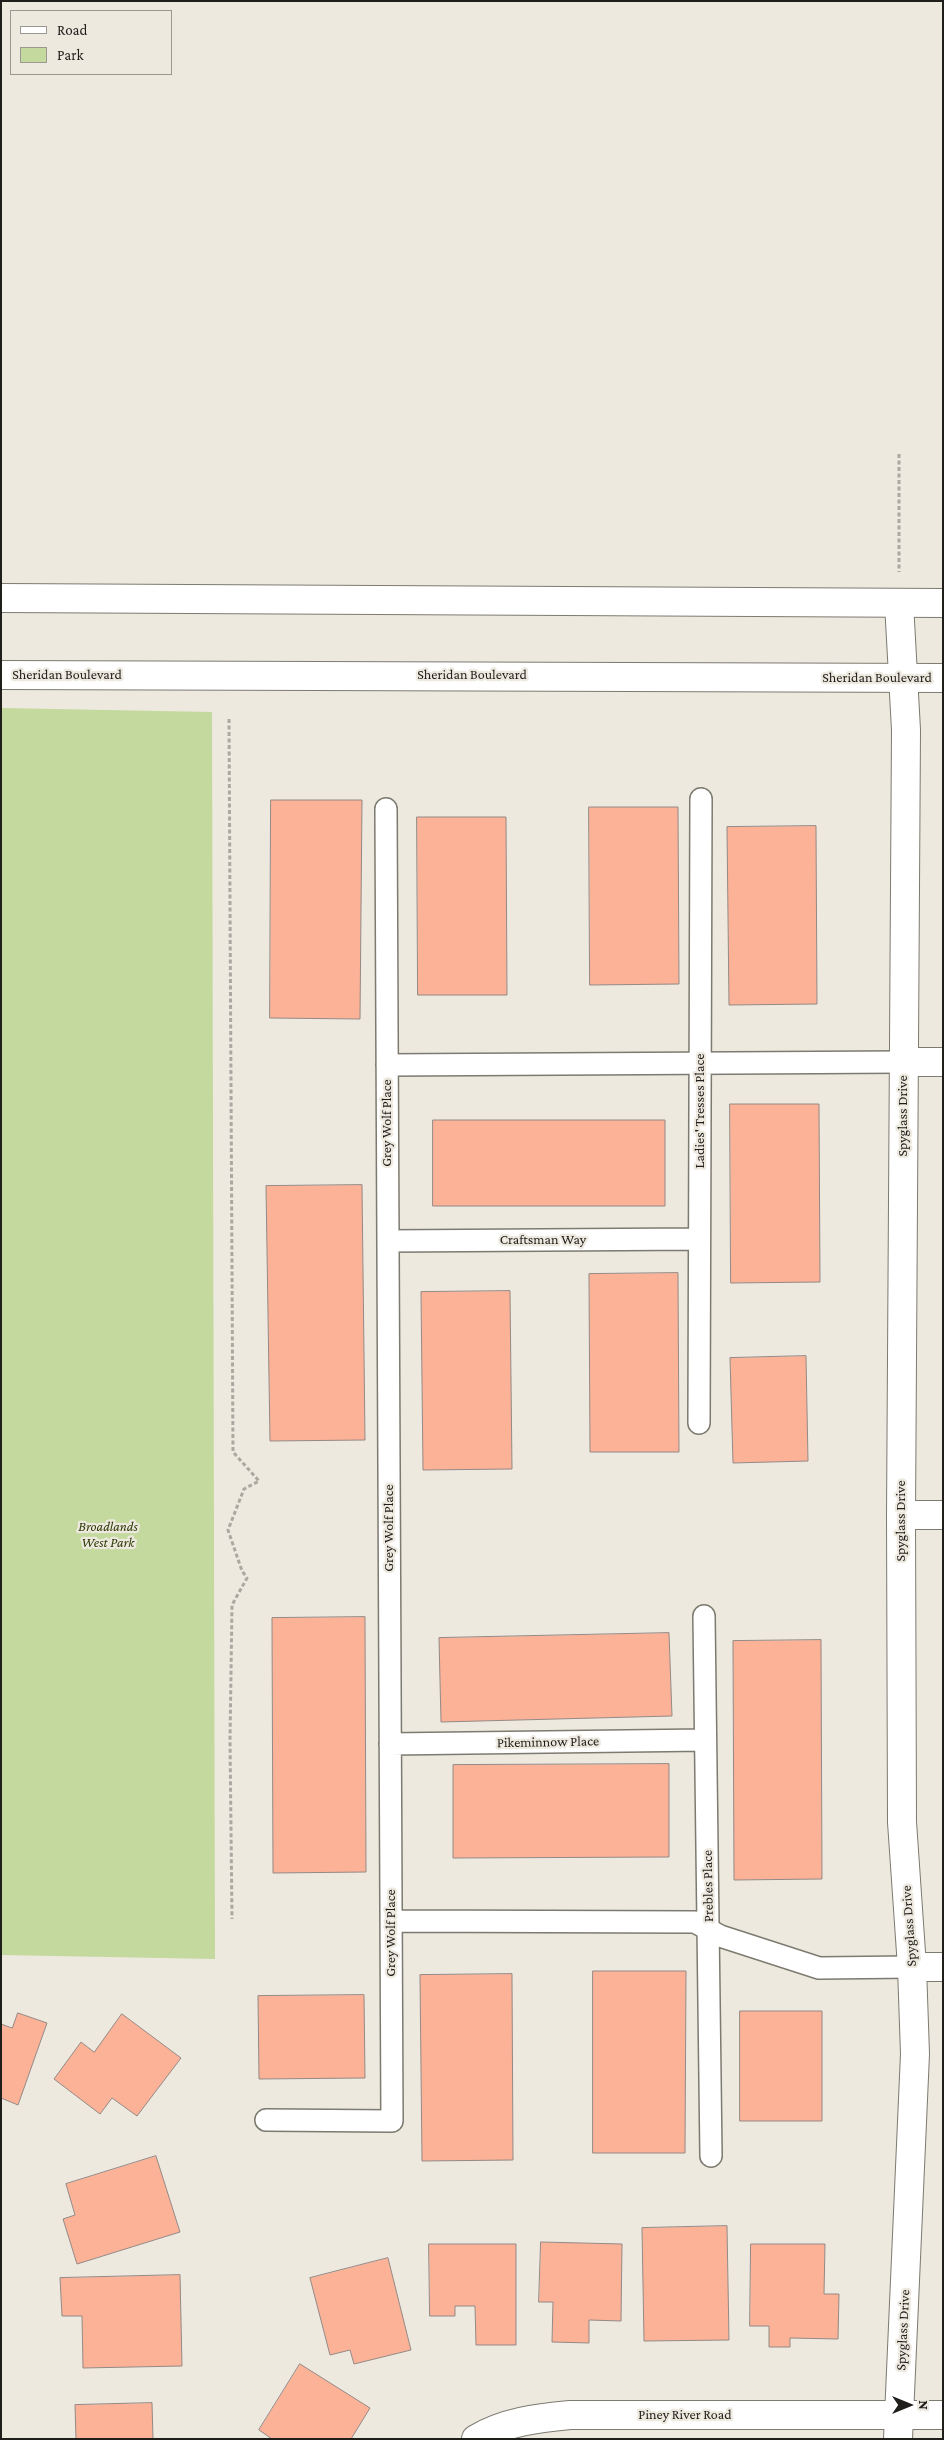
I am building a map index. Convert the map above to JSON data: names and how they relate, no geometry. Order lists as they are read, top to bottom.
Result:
{
  "streets": {
    "street": ["Sheridan Boulevard", "Spyglass Drive", "Piney River Road"],
    "lane": [
      "Ladies' Tresses Place",
      "Grey Wolf Place",
      "Craftsman Way",
      "Pikeminnow Place",
      "Prebles Place"
    ]
  },
  "crossings": [
    ["Sheridan Boulevard", "Spyglass Drive"],
    ["Ladies' Tresses Place", "Craftsman Way"],
    ["Spyglass Drive", "Piney River Road"],
    ["Grey Wolf Place", "Craftsman Way"],
    ["Grey Wolf Place", "Pikeminnow Place"],
    ["Pikeminnow Place", "Prebles Place"]
  ],
  "parks": ["Broadlands West Park"],
  "legend": ["Road", "Park"],
  "north": "right"
}
